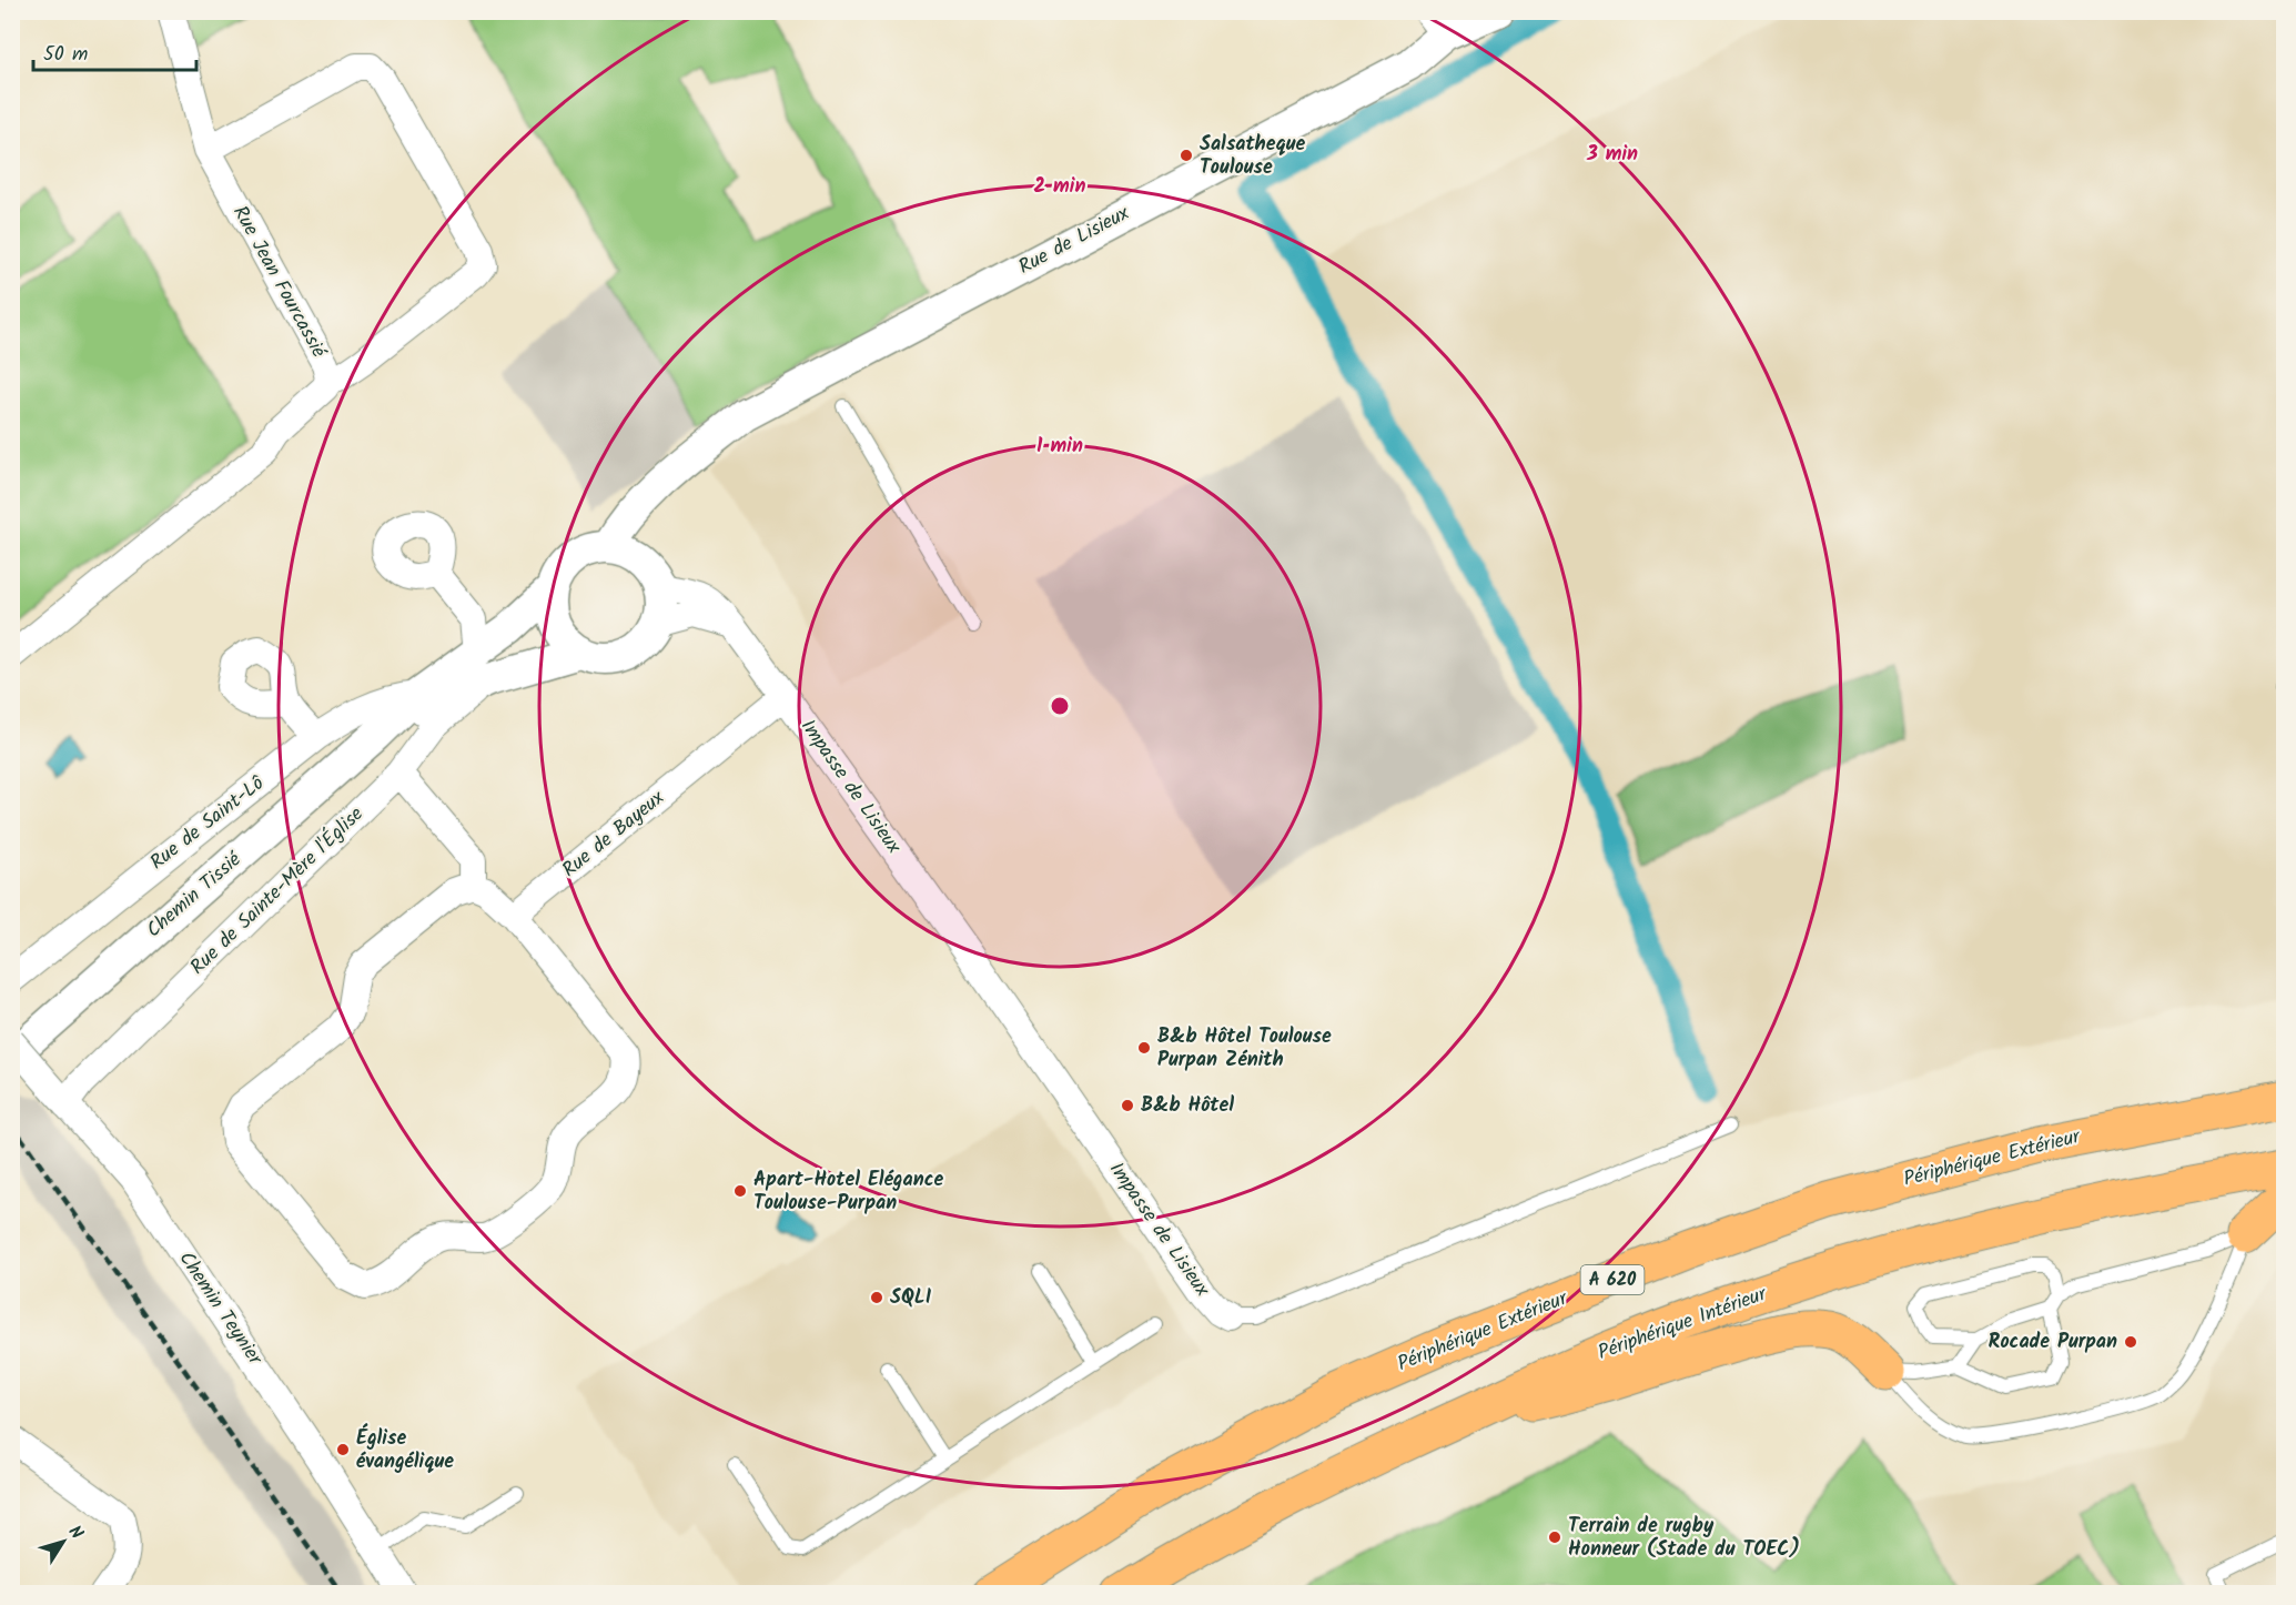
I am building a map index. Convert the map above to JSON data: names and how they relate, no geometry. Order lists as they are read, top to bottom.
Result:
{
  "streets": {
    "highway": ["Périphérique Extérieur", "A 620", "Périphérique Intérieur"],
    "street": [
      "Rue de Lisieux",
      "Rue Jean Fourcassié",
      "Impasse de Lisieux",
      "Rue de Saint-Lô",
      "Rue de Bayeux",
      "Rue de Sainte-Mère l'Église",
      "Chemin Tissié",
      "Chemin Teynier"
    ]
  },
  "crossings": [
    ["Rue de Lisieux", "Chemin Tissié"],
    ["Impasse de Lisieux", "Rue de Bayeux"],
    ["Rue de Saint-Lô", "Chemin Tissié"],
    ["Rue de Sainte-Mère l'Église", "Chemin Tissié"],
    ["Rue de Sainte-Mère l'Église", "Chemin Teynier"]
  ],
  "places": [
    "Salsatheque Toulouse",
    "B&b Hôtel Toulouse Purpan Zénith",
    "B&b Hôtel",
    "Apart-Hotel Elégance Toulouse-Purpan",
    "SQLI",
    "Rocade Purpan",
    "Église évangélique",
    "Terrain de rugby Honneur (Stade du TOEC)"
  ],
  "scale_bar": "50 m",
  "north": "top right",
  "rings": ["3 min", "2 min", "1 min"]
}
